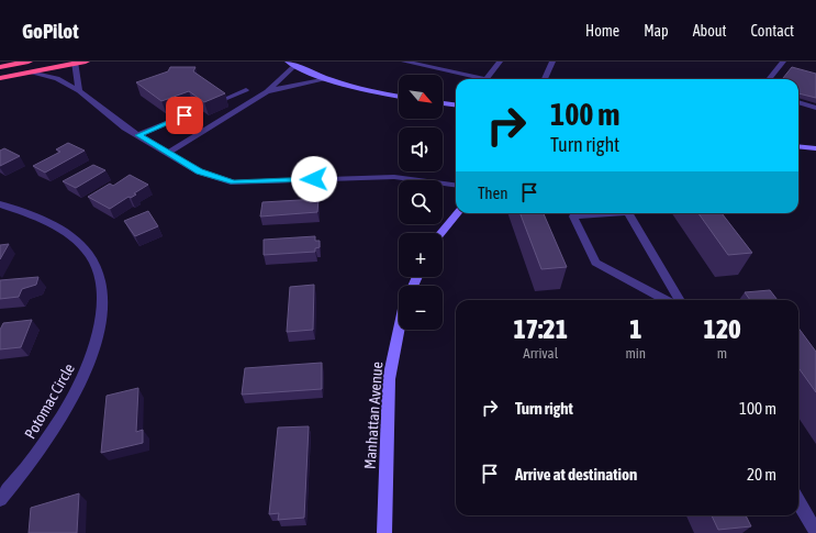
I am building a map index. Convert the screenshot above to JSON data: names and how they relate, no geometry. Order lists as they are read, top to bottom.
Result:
{
  "streets": {
    "street": ["Potomac Circle", "Manhattan Avenue"]
  },
  "north": "bottom right",
  "page": {
    "header": "GoPilot",
    "nav": [
      "Home",
      "Map",
      "About",
      "Contact"
    ],
    "map_buttons": ["+", "−"],
    "turn": ["100 m", "Turn right"],
    "then": "Then",
    "eta": [
      "17:21",
      "Arrival",
      "1",
      "min",
      "120",
      "m"
    ],
    "list": [
      {
        "name": "Turn right",
        "value": "100 m"
      },
      {
        "name": "Arrive at destination",
        "value": "20 m"
      }
    ]
  }
}
